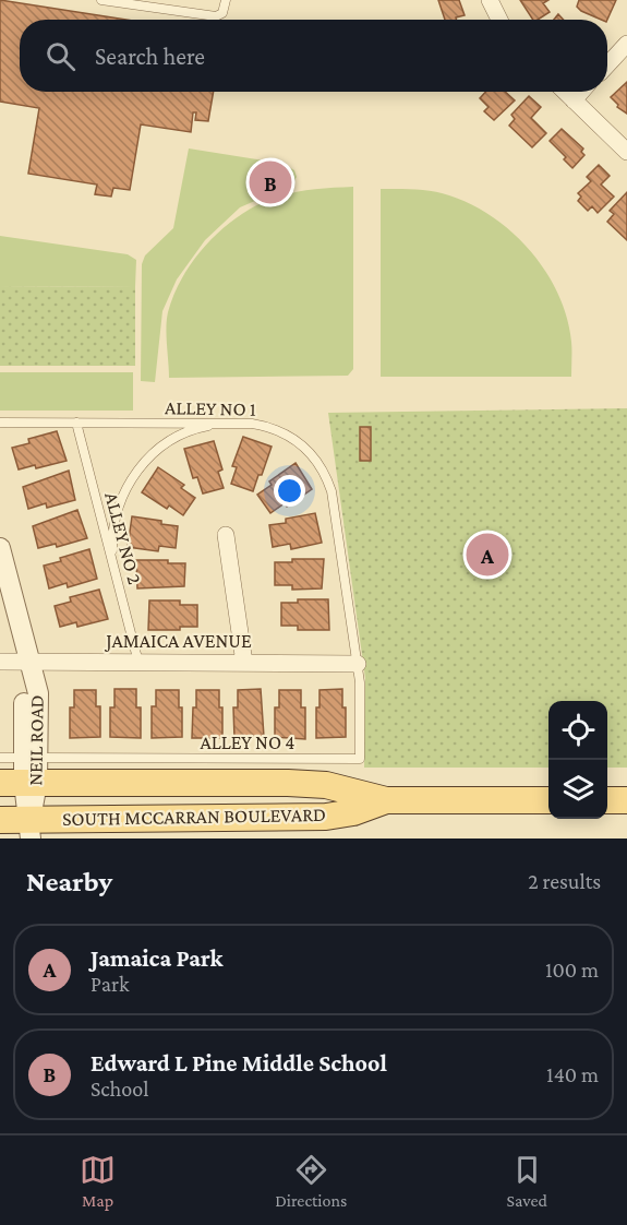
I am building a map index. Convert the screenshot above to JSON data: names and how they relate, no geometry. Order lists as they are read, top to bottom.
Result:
{
  "streets": {
    "main road": ["SOUTH MCCARRAN BOULEVARD"],
    "street": ["JAMAICA AVENUE", "NEIL ROAD"],
    "lane": ["ALLEY NO 1", "ALLEY NO 2", "ALLEY NO 4"]
  },
  "crossings": [
    ["ALLEY NO 1", "ALLEY NO 2"],
    ["ALLEY NO 1", "JAMAICA AVENUE"],
    ["ALLEY NO 1", "ALLEY NO 4"],
    ["ALLEY NO 2", "JAMAICA AVENUE"],
    ["JAMAICA AVENUE", "NEIL ROAD"],
    ["JAMAICA AVENUE", "ALLEY NO 4"],
    ["NEIL ROAD", "ALLEY NO 4"],
    ["NEIL ROAD", "SOUTH MCCARRAN BOULEVARD"],
    ["ALLEY NO 4", "SOUTH MCCARRAN BOULEVARD"]
  ],
  "page": {
    "search": "Search here",
    "pins": ["B", "A"],
    "heading": ["Nearby", "2 results"],
    "list": [
      {
        "mark": "A",
        "name": "Jamaica Park",
        "note": "Park",
        "value": "100 m"
      },
      {
        "mark": "B",
        "name": "Edward L Pine Middle School",
        "note": "School",
        "value": "140 m"
      }
    ],
    "nav": ["Map", "Directions", "Saved"]
  }
}
